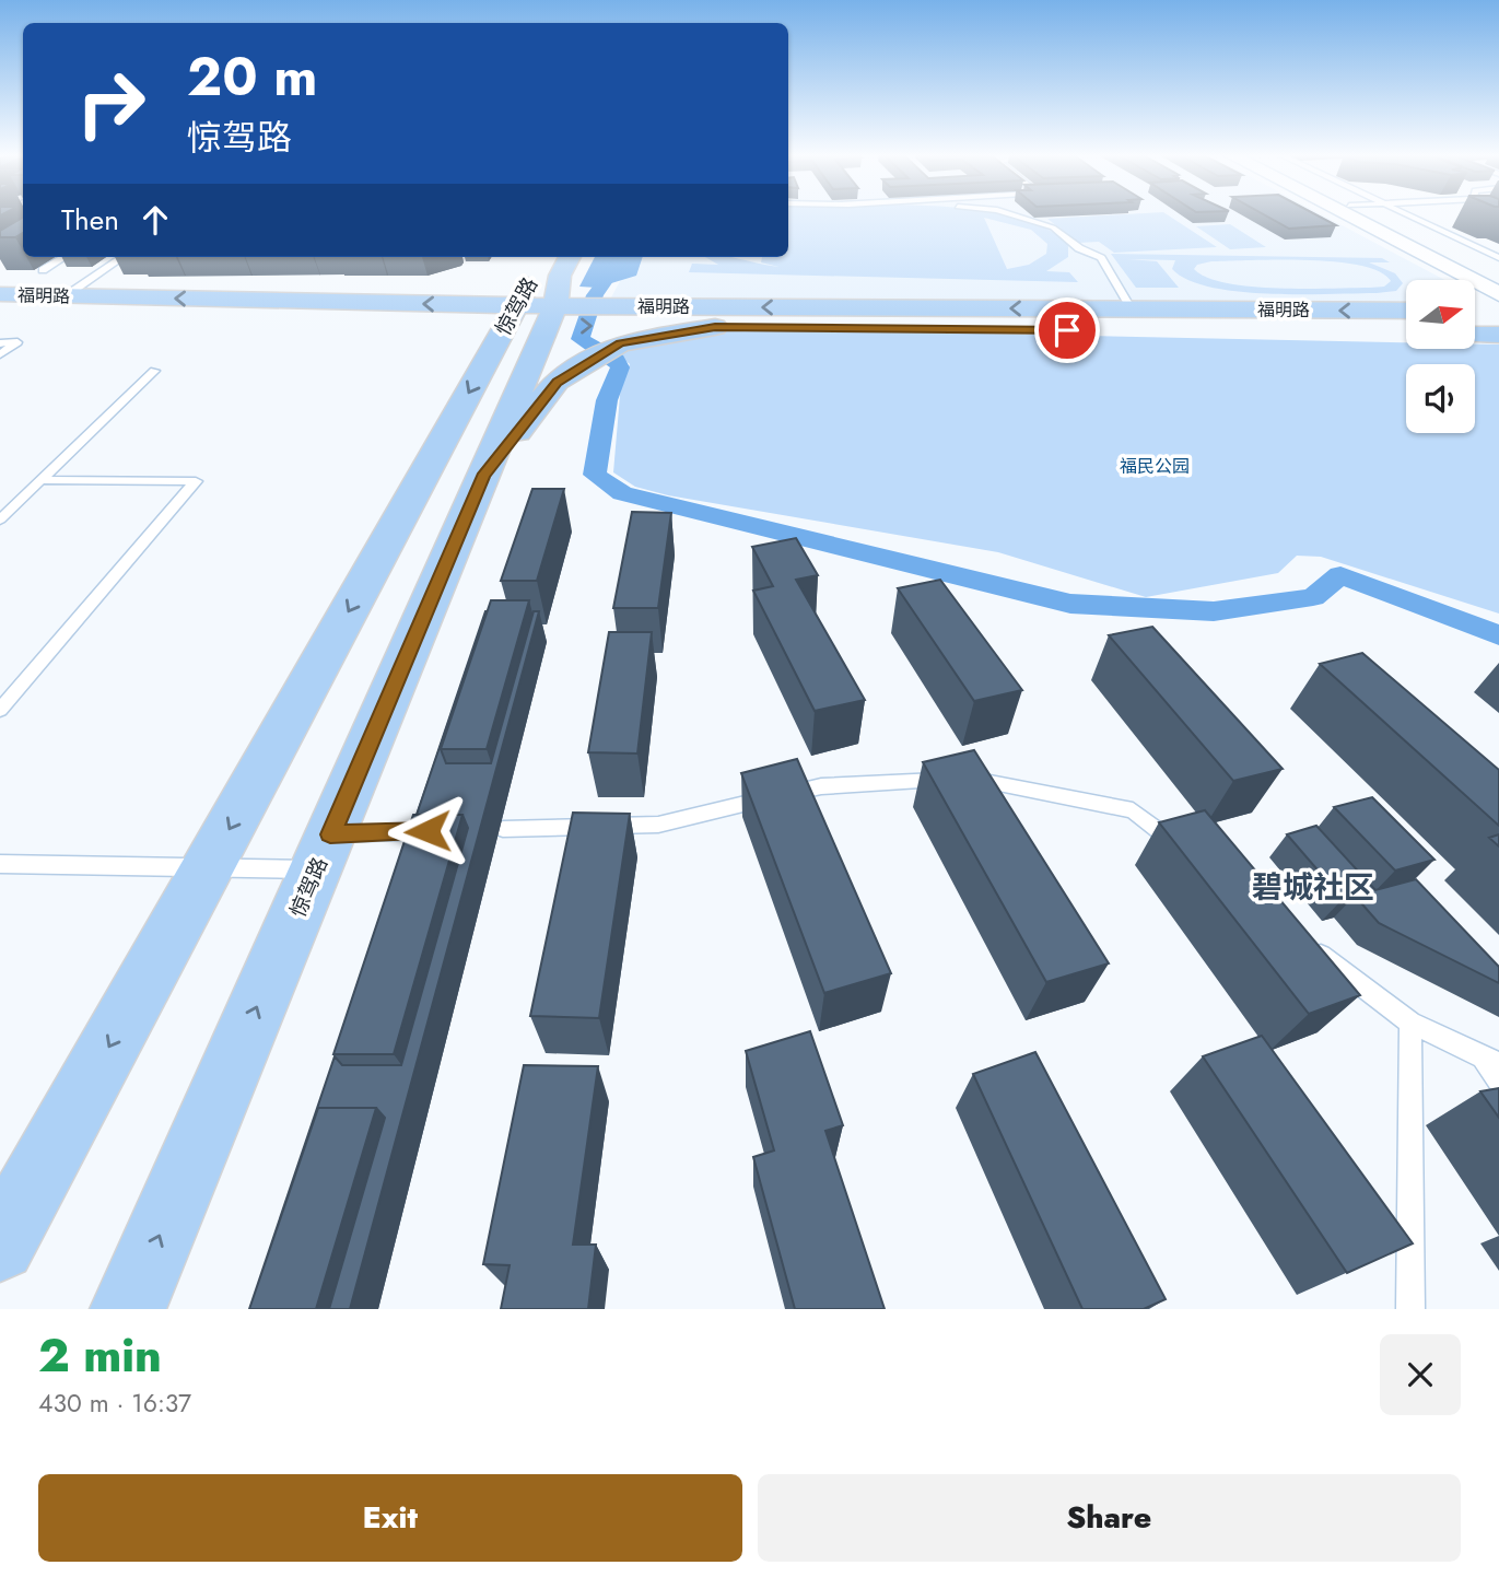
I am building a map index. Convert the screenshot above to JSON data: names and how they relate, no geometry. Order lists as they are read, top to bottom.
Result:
{
  "streets": {
    "main road": ["福明路", "惊驾路"]
  },
  "crossings": [
    ["福明路", "惊驾路"]
  ],
  "districts": ["碧城社区"],
  "parks": ["福民公园"],
  "north": "right",
  "page": {
    "turn": ["20 m", "惊驾路"],
    "then": "Then",
    "heading": ["2 min", "430 m · 16:37"],
    "buttons": ["Exit", "Share"]
  }
}
